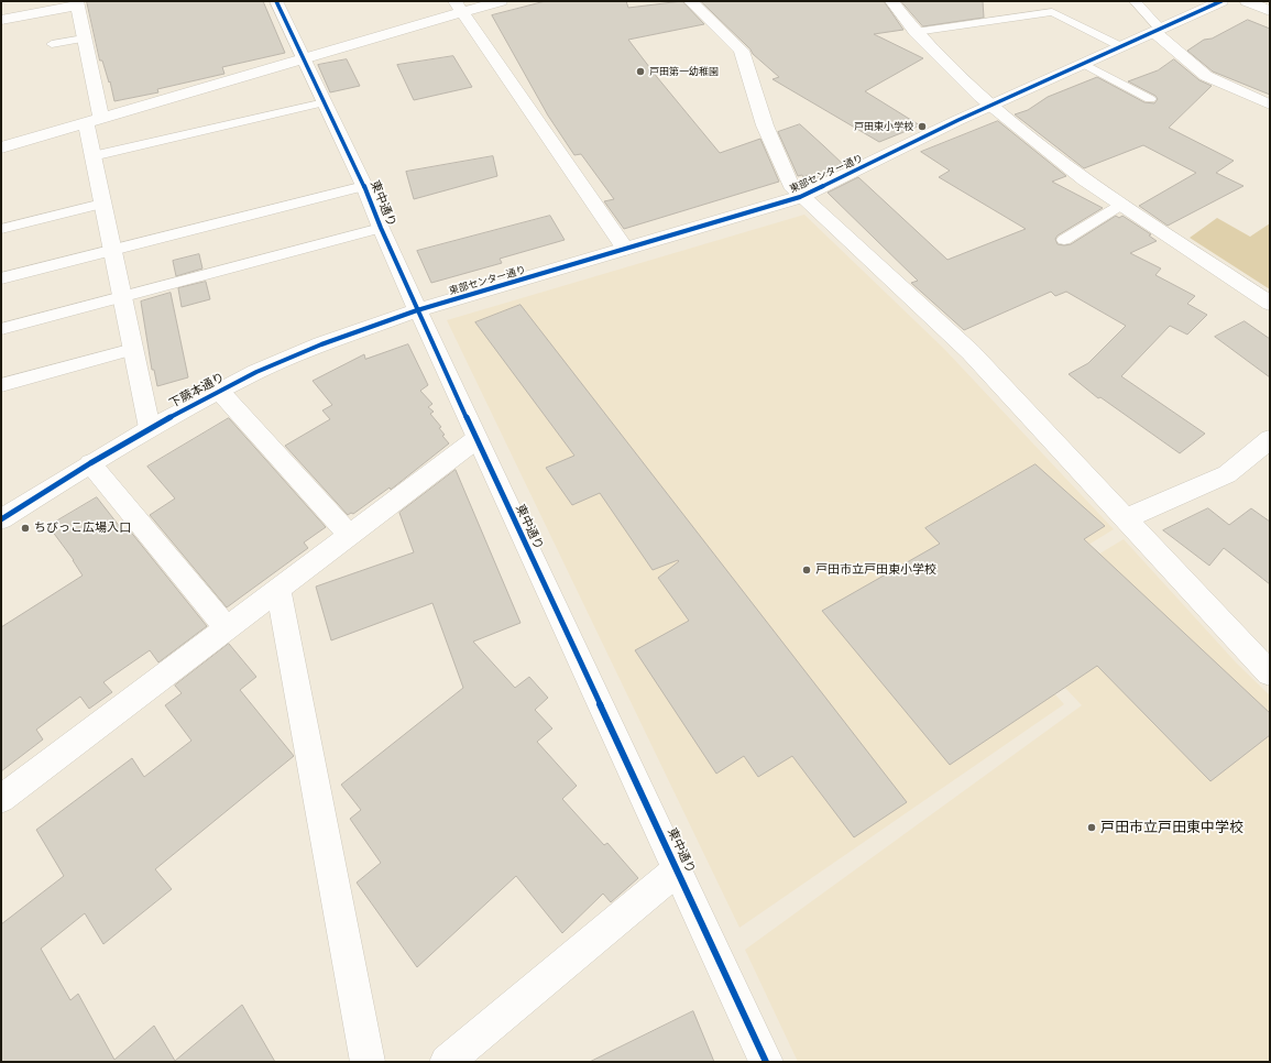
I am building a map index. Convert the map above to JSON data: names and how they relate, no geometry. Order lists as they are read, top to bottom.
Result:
{
  "streets": {
    "street": ["東部センター通り", "東中通り", "下蕨本通り"]
  },
  "crossings": [
    ["東部センター通り", "東中通り"],
    ["東部センター通り", "下蕨本通り"],
    ["東中通り", "下蕨本通り"]
  ],
  "places": [
    "戸田第一幼稚園",
    "戸田東小学校",
    "ちびっこ広場入口",
    "戸田市立戸田東小学校",
    "戸田市立戸田東中学校"
  ]
}
